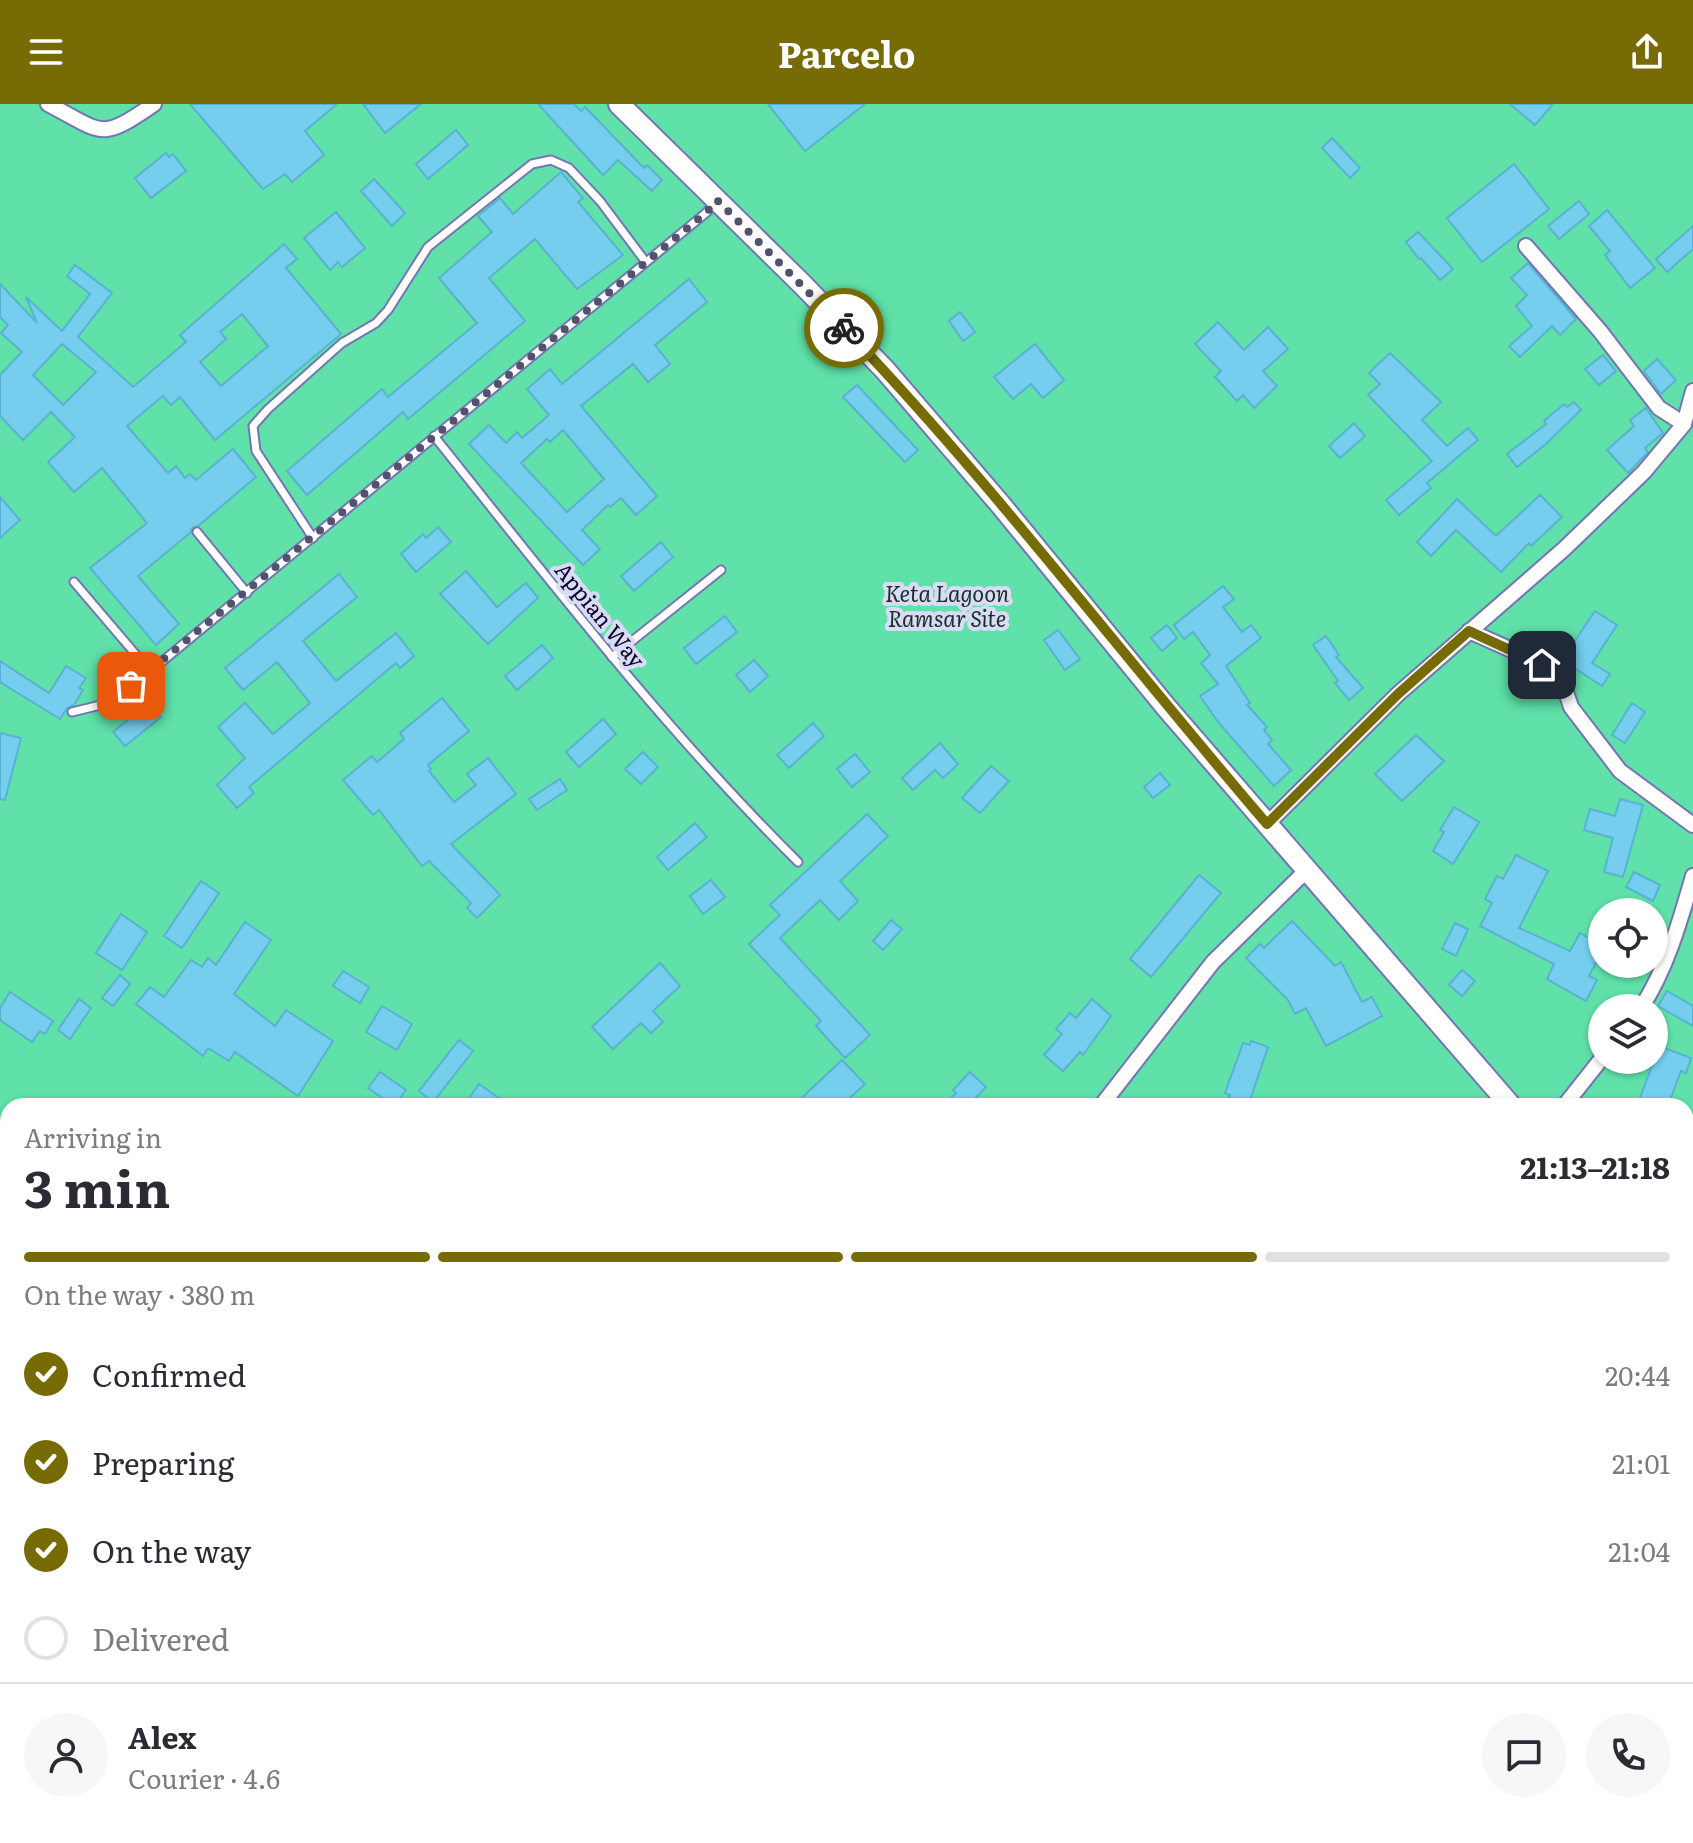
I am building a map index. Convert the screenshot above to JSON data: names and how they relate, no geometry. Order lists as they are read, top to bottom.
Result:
{
  "streets": {
    "lane": ["Appian Way"]
  },
  "parks": ["Keta Lagoon Ramsar Site"],
  "page": {
    "header": "Parcelo",
    "heading": ["3 min", "Arriving in", "21:13–21:18"],
    "panel": ["Alex", "Courier · 4.6"],
    "bar": "On the way · 380 m",
    "list": [
      ["Confirmed", "20:44"],
      ["Preparing", "21:01"],
      ["On the way", "21:04"],
      "Delivered"
    ]
  }
}
